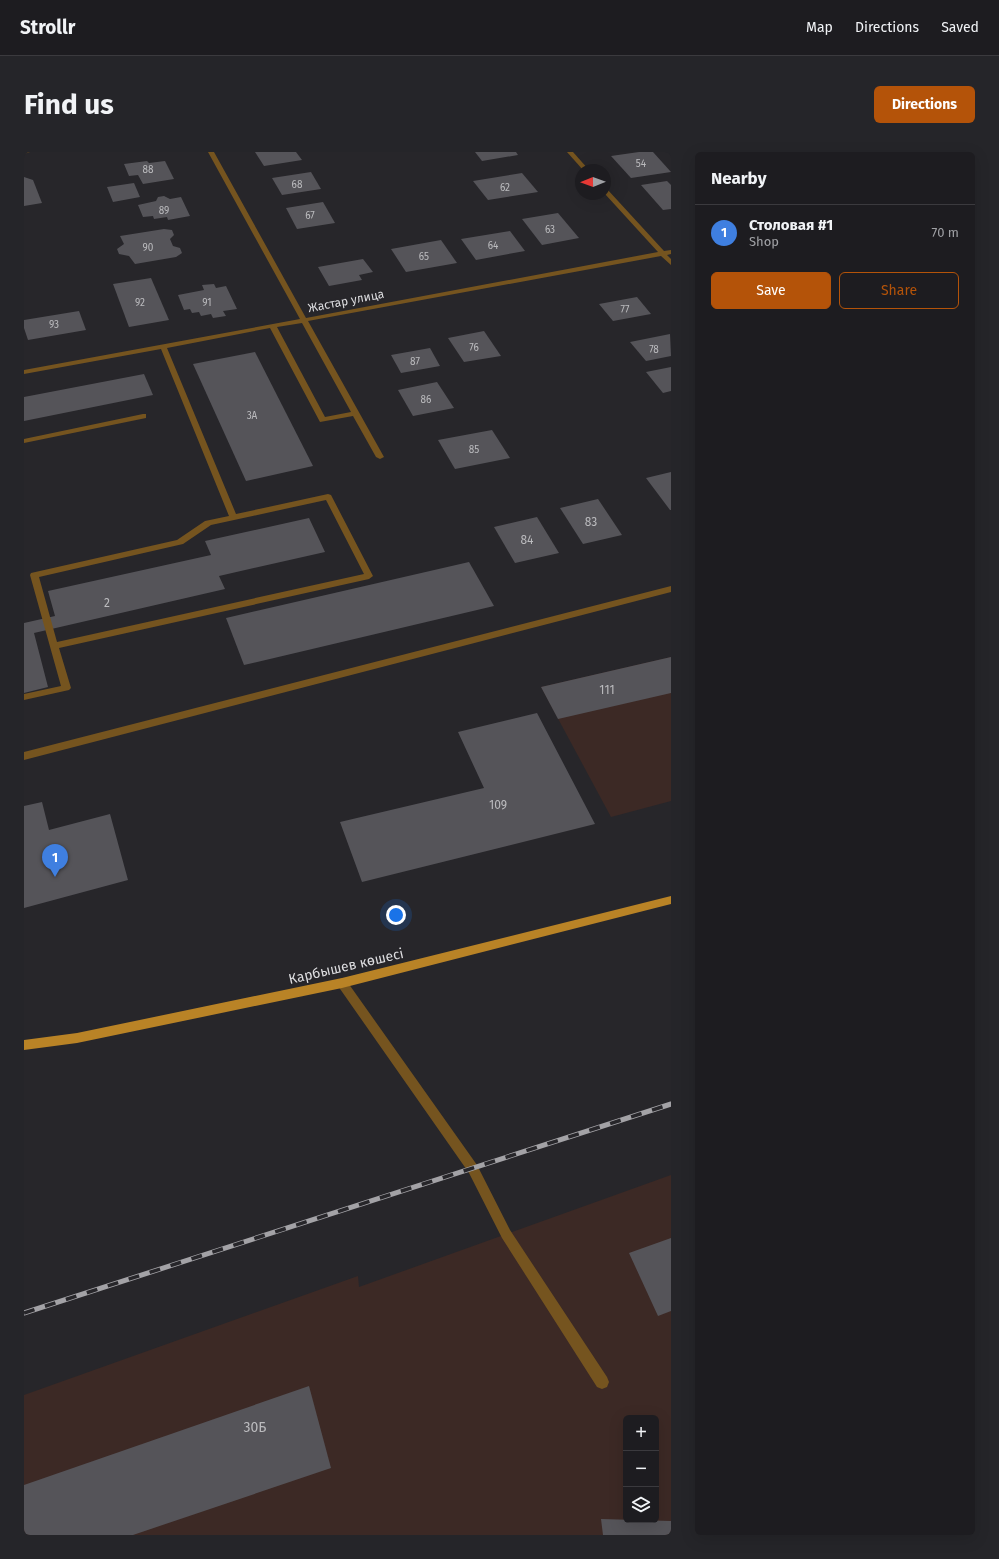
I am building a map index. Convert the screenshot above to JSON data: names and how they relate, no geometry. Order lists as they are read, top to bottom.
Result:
{
  "streets": {
    "main road": ["Карбышев көшесі"],
    "street": ["Жастар улица"]
  },
  "house_numbers": [
    "54",
    "88",
    "68",
    "62",
    "89",
    "67",
    "63",
    "64",
    "90",
    "65",
    "92",
    "91",
    "77",
    "93",
    "76",
    "78",
    "87",
    "86",
    "3А",
    "85",
    "83",
    "84",
    "2",
    "111",
    "109",
    "30Б"
  ],
  "north": "left",
  "page": {
    "header": "Strollr",
    "nav": ["Map", "Directions", "Saved"],
    "buttons": [
      "Directions",
      ["Save", "Share"]
    ],
    "title": "Find us",
    "heading": "Nearby",
    "list": [
      {
        "mark": "1",
        "name": "Столовая #1",
        "note": "Shop",
        "value": "70 m"
      }
    ],
    "pins": "1",
    "map_buttons": ["+", "−"]
  }
}
